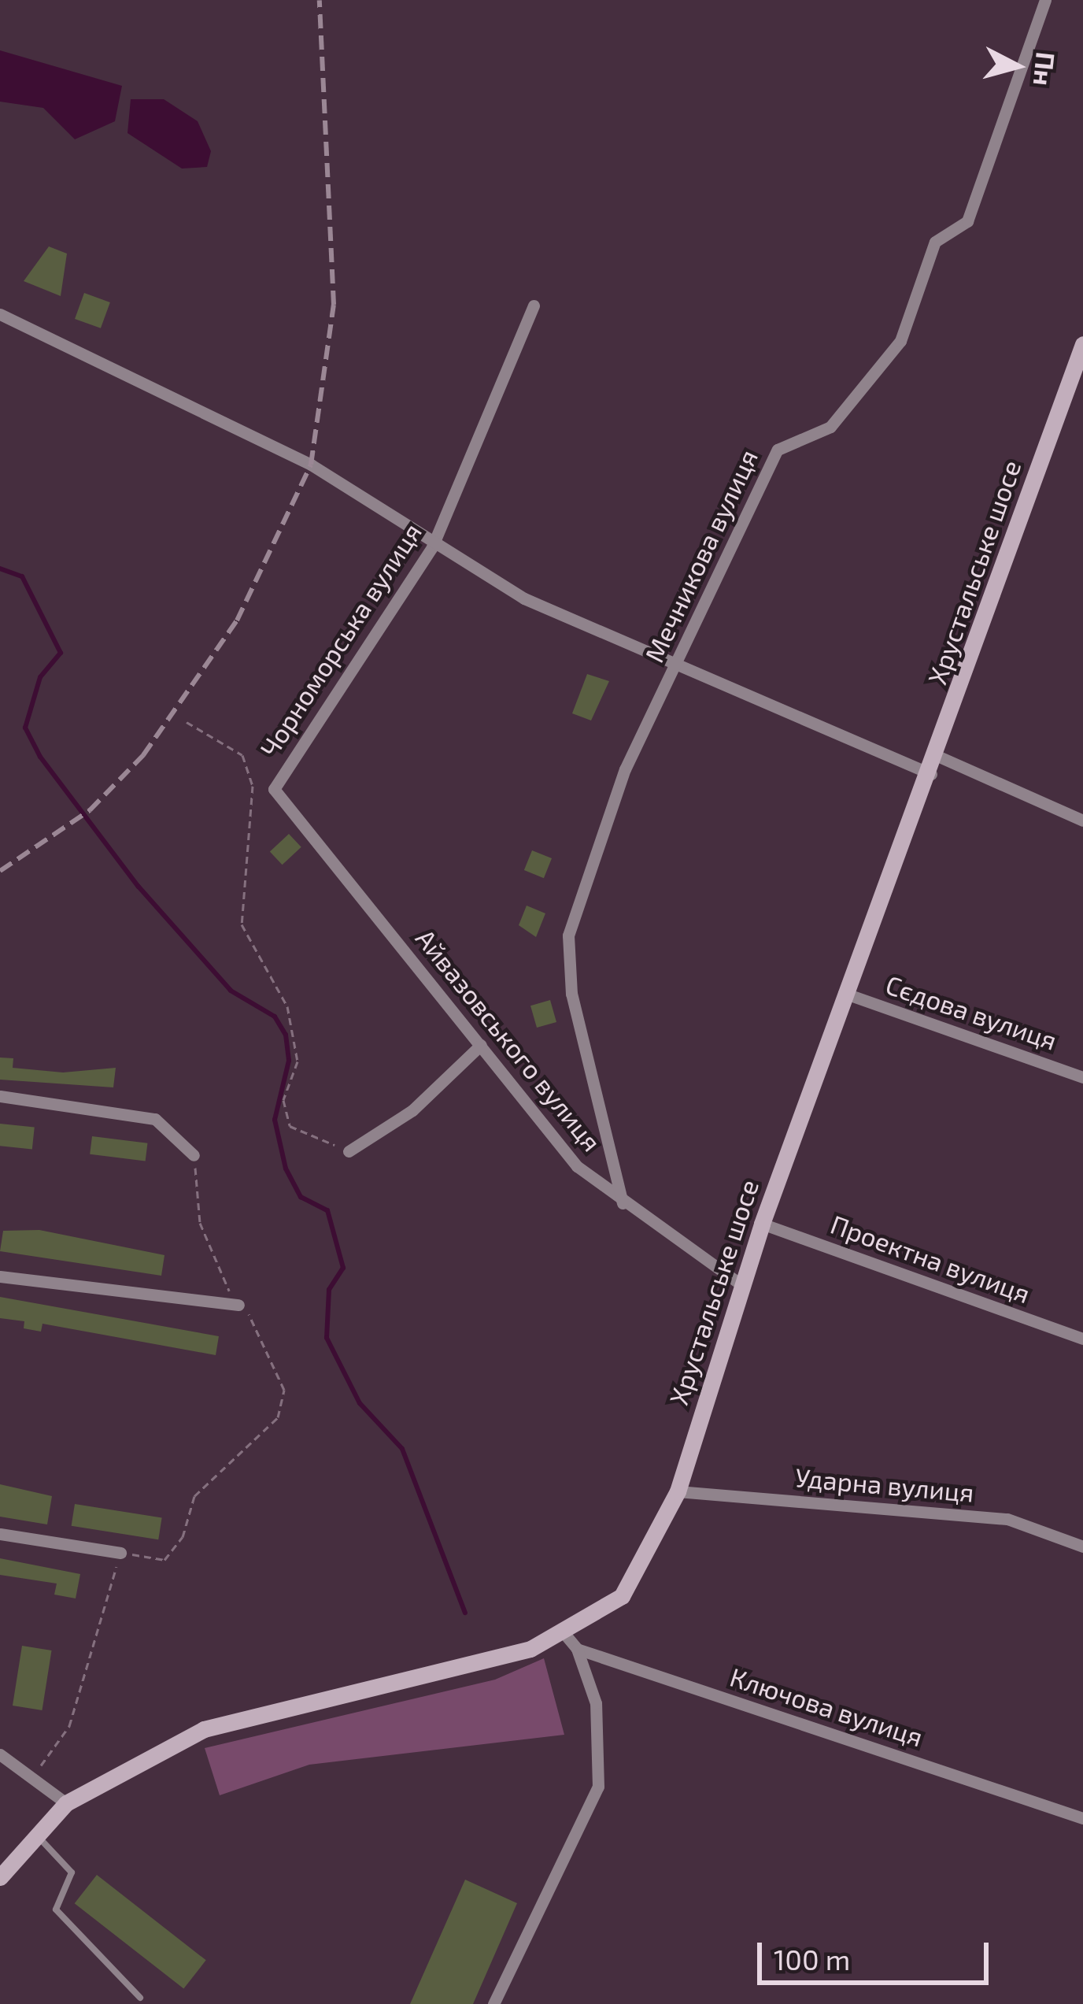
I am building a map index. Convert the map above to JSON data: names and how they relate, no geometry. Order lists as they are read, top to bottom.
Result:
{
  "streets": {
    "street": [
      "Мечникова вулиця",
      "Хрустальське шосе",
      "Чорноморська вулиця",
      "Сєдова вулиця",
      "Айвазовського вулиця",
      "Проектна вулиця",
      "Ударна вулиця",
      "Ключова вулиця"
    ]
  },
  "crossings": [
    ["Мечникова вулиця", "Айвазовського вулиця"],
    ["Хрустальське шосе", "Сєдова вулиця"],
    ["Хрустальське шосе", "Айвазовського вулиця"],
    ["Хрустальське шосе", "Проектна вулиця"],
    ["Хрустальське шосе", "Ударна вулиця"],
    ["Чорноморська вулиця", "Айвазовського вулиця"]
  ],
  "scale_bar": "100 m",
  "north": "right"
}
